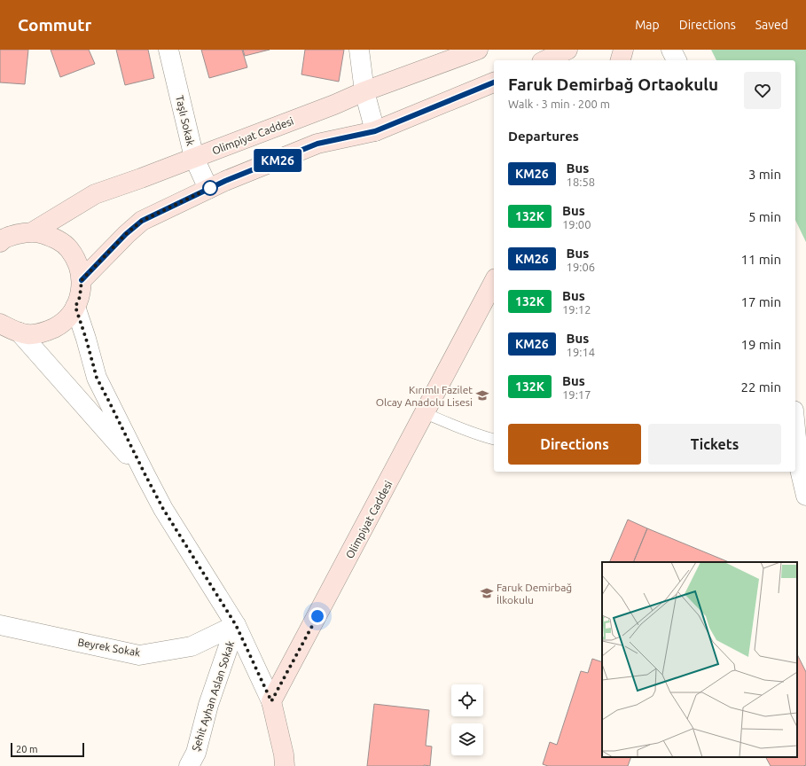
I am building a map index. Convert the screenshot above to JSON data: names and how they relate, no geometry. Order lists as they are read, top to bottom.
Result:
{
  "streets": {
    "main road": ["Olimpiyat Caddesi"],
    "street": ["Taşlı Sokak", "Beyrek Sokak", "Şehit Ayhan Aslan Sokak"]
  },
  "crossings": [
    ["Taşlı Sokak", "Olimpiyat Caddesi"],
    ["Beyrek Sokak", "Şehit Ayhan Aslan Sokak"]
  ],
  "places": {
    "school or university": ["Kırımlı Fazilet Olcay Anadolu Lisesi", "Faruk Demirbağ İlkokulu"]
  },
  "lines": ["bus line KM26"],
  "scale_bar": "20 m",
  "page": {
    "header": "Commutr",
    "nav": ["Map", "Directions", "Saved"],
    "on_map": "KM26",
    "heading": [
      ["Faruk Demirbağ Ortaokulu", "Walk · 3 min · 200 m"],
      "Departures"
    ],
    "list": [
      {
        "mark": "KM26",
        "name": "Bus",
        "note": "18:58",
        "value": "3 min"
      },
      {
        "mark": "132K",
        "name": "Bus",
        "note": "19:00",
        "value": "5 min"
      },
      {
        "mark": "KM26",
        "name": "Bus",
        "note": "19:06",
        "value": "11 min"
      },
      {
        "mark": "132K",
        "name": "Bus",
        "note": "19:12",
        "value": "17 min"
      },
      {
        "mark": "KM26",
        "name": "Bus",
        "note": "19:14",
        "value": "19 min"
      },
      {
        "mark": "132K",
        "name": "Bus",
        "note": "19:17",
        "value": "22 min"
      }
    ],
    "buttons": ["Directions", "Tickets"],
    "scale": "20 m"
  }
}
